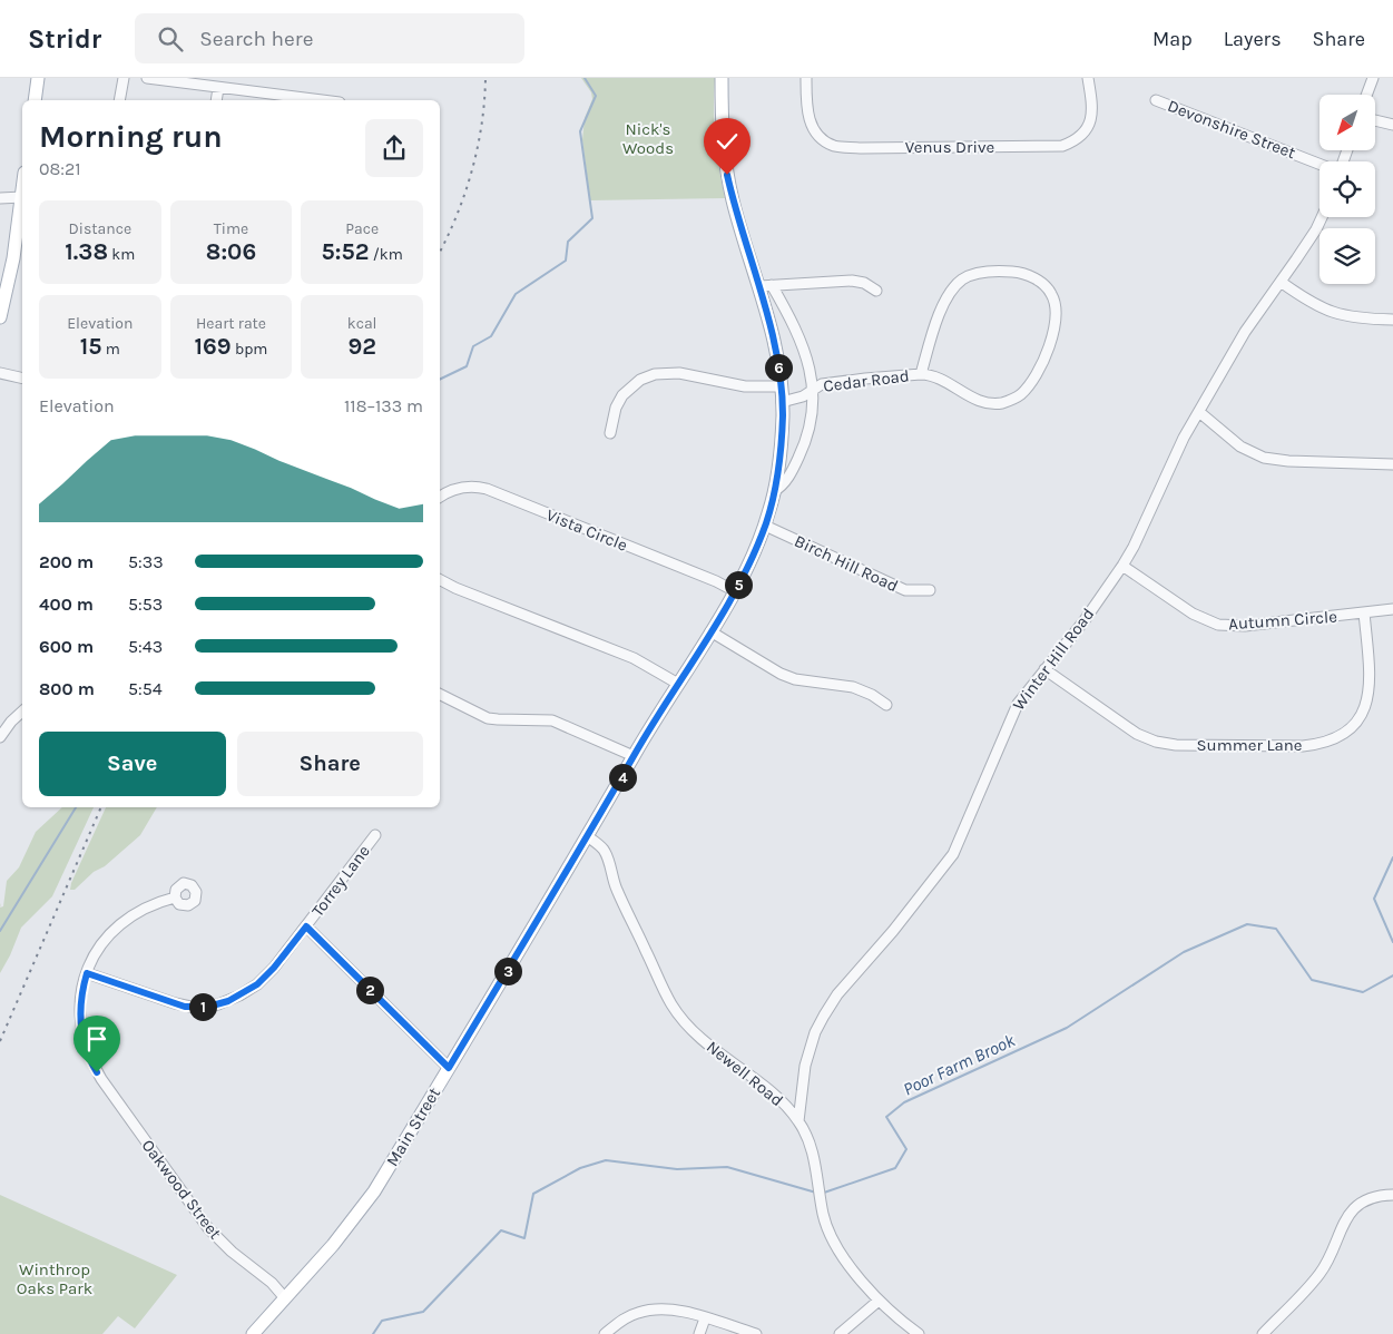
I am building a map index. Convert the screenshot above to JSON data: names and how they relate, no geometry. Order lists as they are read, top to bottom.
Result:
{
  "streets": {
    "main road": ["Main Street"],
    "street": [
      "Devonshire Street",
      "Venus Drive",
      "Cedar Road",
      "Vista Circle",
      "Birch Hill Road",
      "Autumn Circle",
      "Winter Hill Road",
      "Summer Lane",
      "Torrey Lane",
      "Newell Road",
      "Oakwood Street"
    ]
  },
  "crossings": [
    ["Cedar Road", "Main Street"],
    ["Vista Circle", "Main Street"],
    ["Birch Hill Road", "Main Street"],
    ["Autumn Circle", "Winter Hill Road"],
    ["Autumn Circle", "Summer Lane"],
    ["Winter Hill Road", "Summer Lane"],
    ["Winter Hill Road", "Newell Road"],
    ["Torrey Lane", "Oakwood Street"],
    ["Newell Road", "Main Street"],
    ["Main Street", "Oakwood Street"]
  ],
  "water": ["Poor Farm Brook"],
  "parks": ["Nick's Woods", "Winthrop Oaks Park"],
  "north": "bottom left",
  "page": {
    "header": "Stridr",
    "search": "Search here",
    "nav": ["Map", "Layers", "Share"],
    "heading": ["Morning run", "08:21"],
    "stats": [
      ["Distance", "1.38 km"],
      ["Time", "8:06"],
      ["Pace", "5:52 /km"],
      ["Elevation", "15 m"],
      ["Heart rate", "169 bpm"],
      ["kcal", "92"]
    ],
    "pins": [
      "6",
      "5",
      "4",
      "3",
      "2",
      "1"
    ],
    "chart": ["Elevation", "118–133 m"],
    "list": [
      {
        "name": "200 m",
        "note": "5:33"
      },
      {
        "name": "400 m",
        "note": "5:53"
      },
      {
        "name": "600 m",
        "note": "5:43"
      },
      {
        "name": "800 m",
        "note": "5:54"
      }
    ],
    "buttons": ["Save", "Share"]
  }
}
